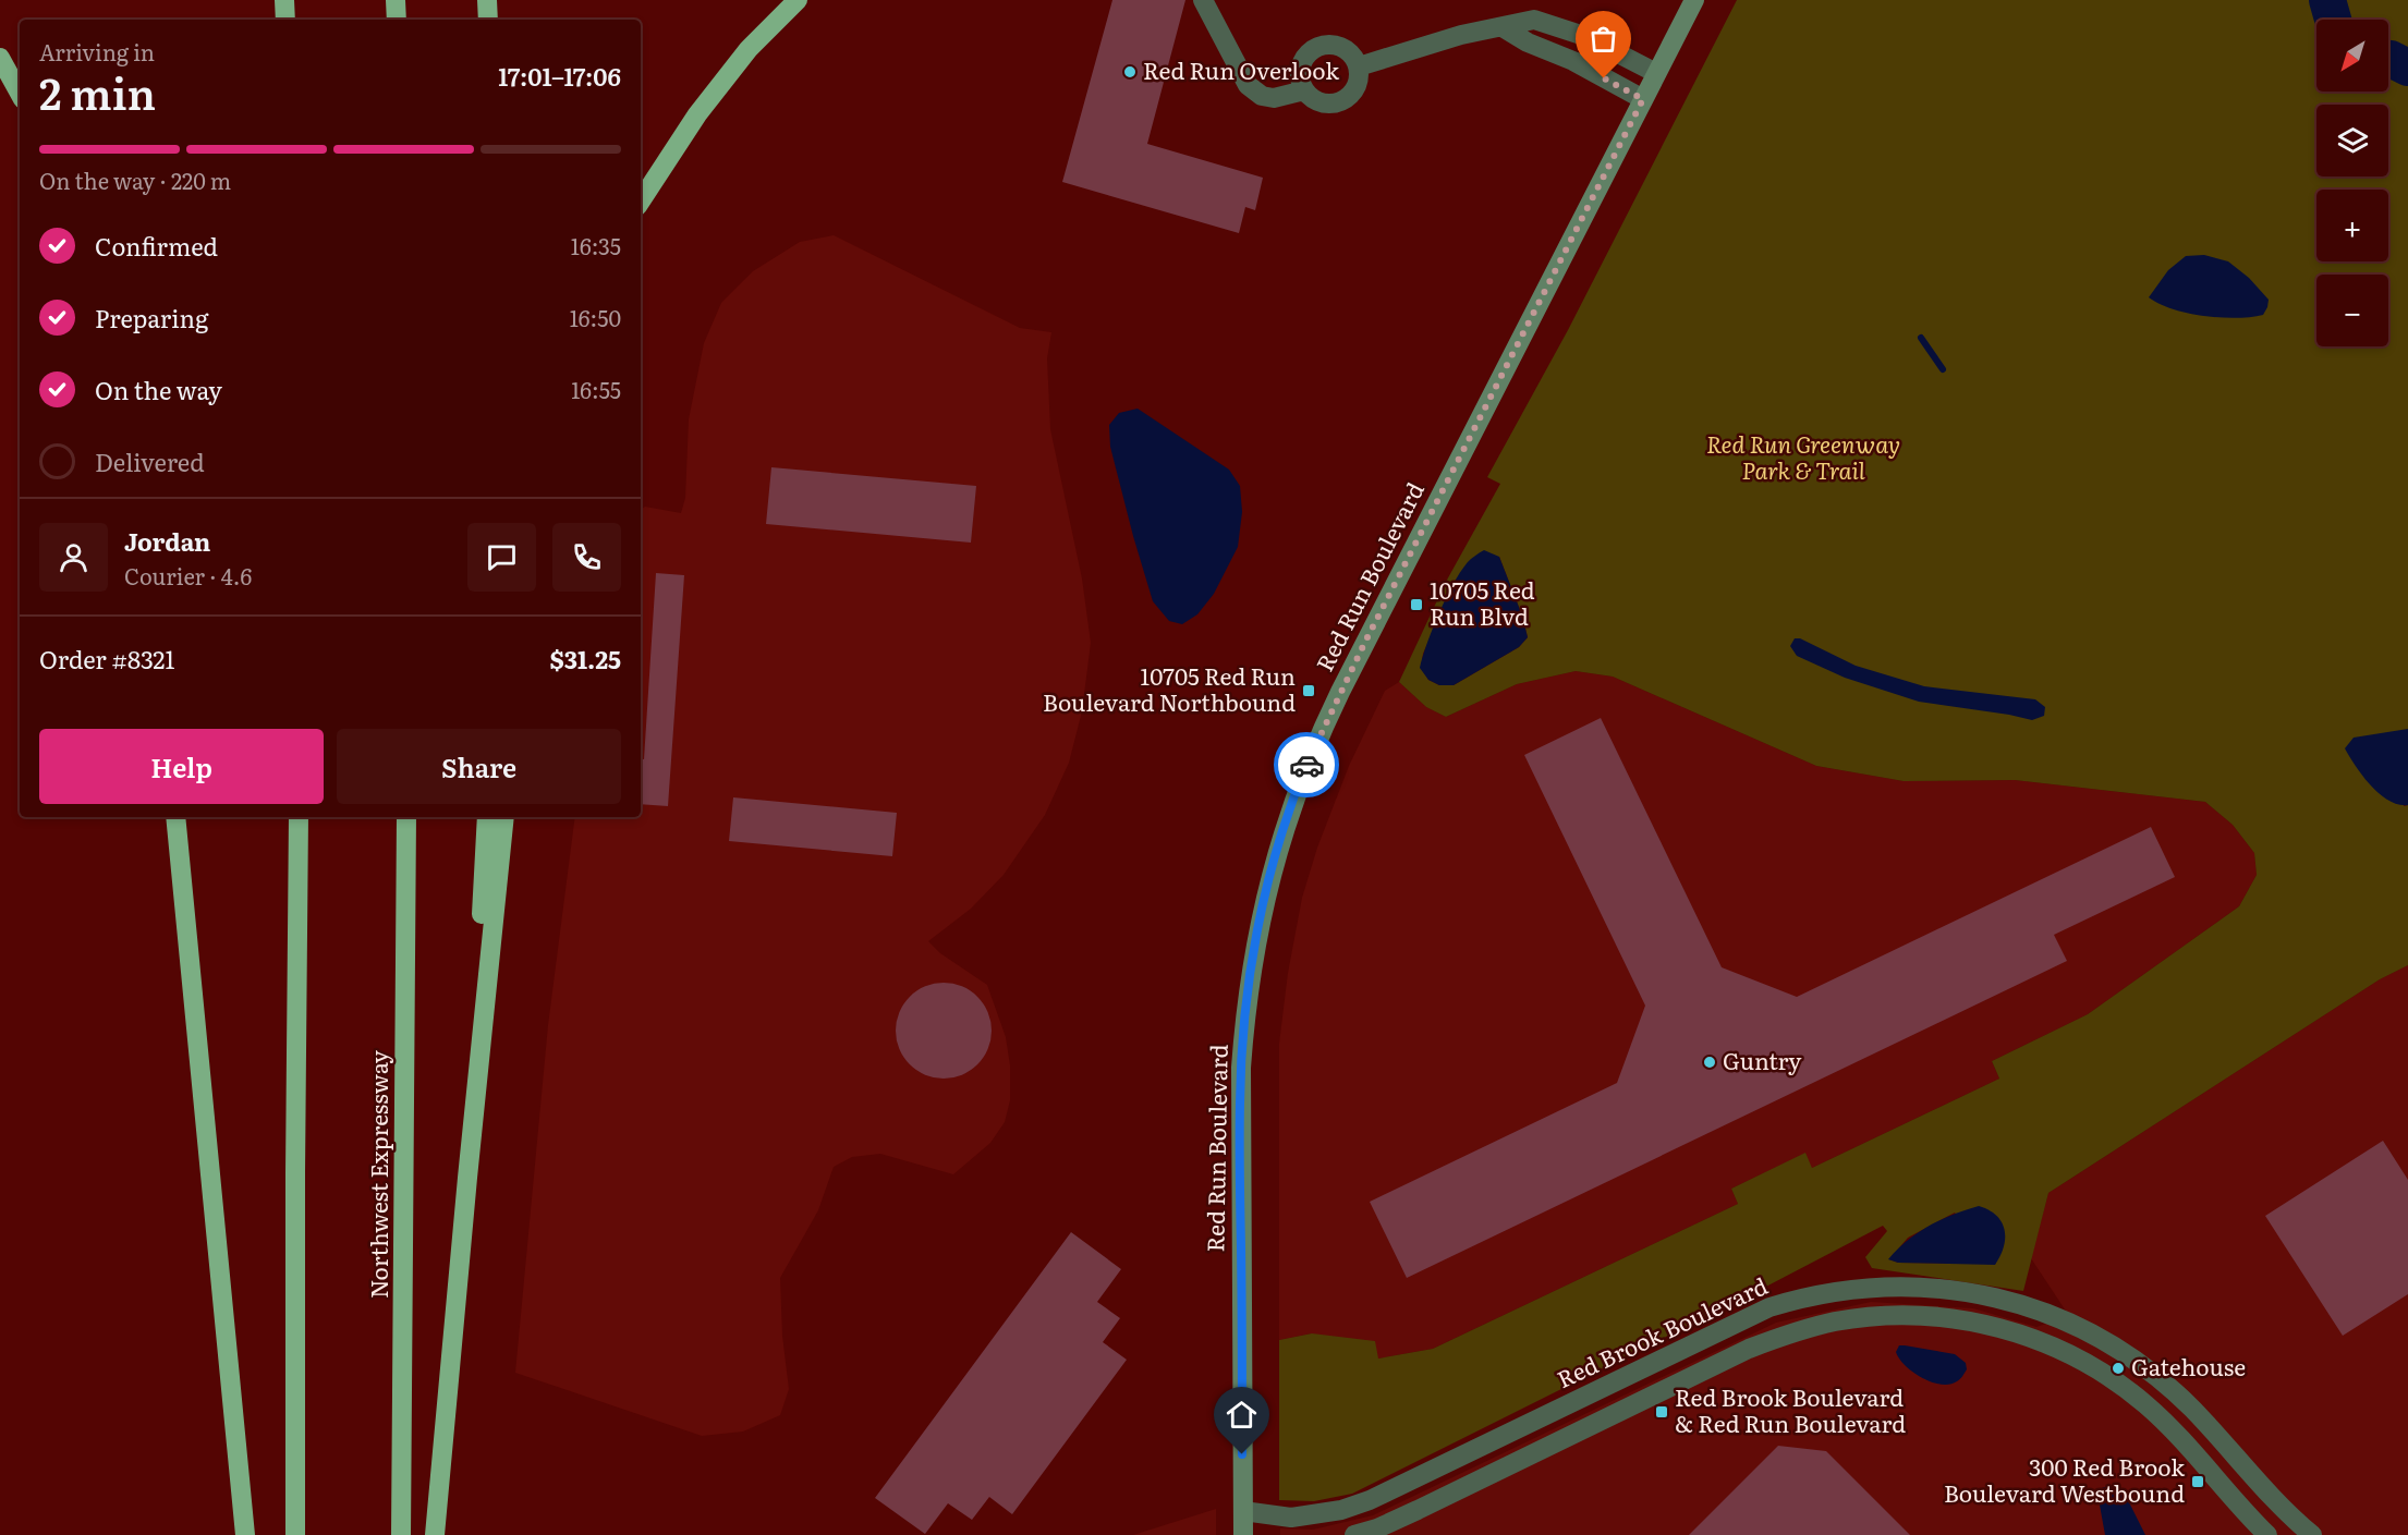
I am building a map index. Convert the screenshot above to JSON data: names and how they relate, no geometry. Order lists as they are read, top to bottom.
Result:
{
  "streets": {
    "highway": ["Northwest Expressway"],
    "main road": ["Red Run Boulevard"],
    "street": ["Red Brook Boulevard"]
  },
  "crossings": [
    ["Red Run Boulevard", "Red Brook Boulevard"]
  ],
  "parks": ["Red Run Greenway Park & Trail"],
  "places": {
    "other": ["Red Run Overlook", "Guntry", "Gatehouse"],
    "transit": [
      "10705 Red Run Blvd",
      "10705 Red Run Boulevard Northbound",
      "Red Brook Boulevard & Red Run Boulevard",
      "300 Red Brook Boulevard Westbound"
    ]
  },
  "north": "bottom left",
  "page": {
    "map_buttons": ["+", "−"],
    "heading": ["2 min", "Arriving in", "17:01–17:06"],
    "panel": [
      "Jordan",
      "Courier · 4.6",
      "Order #8321",
      "$31.25"
    ],
    "bar": "On the way · 220 m",
    "list": [
      ["Confirmed", "16:35"],
      ["Preparing", "16:50"],
      ["On the way", "16:55"],
      "Delivered"
    ],
    "buttons": ["Help", "Share"]
  }
}
